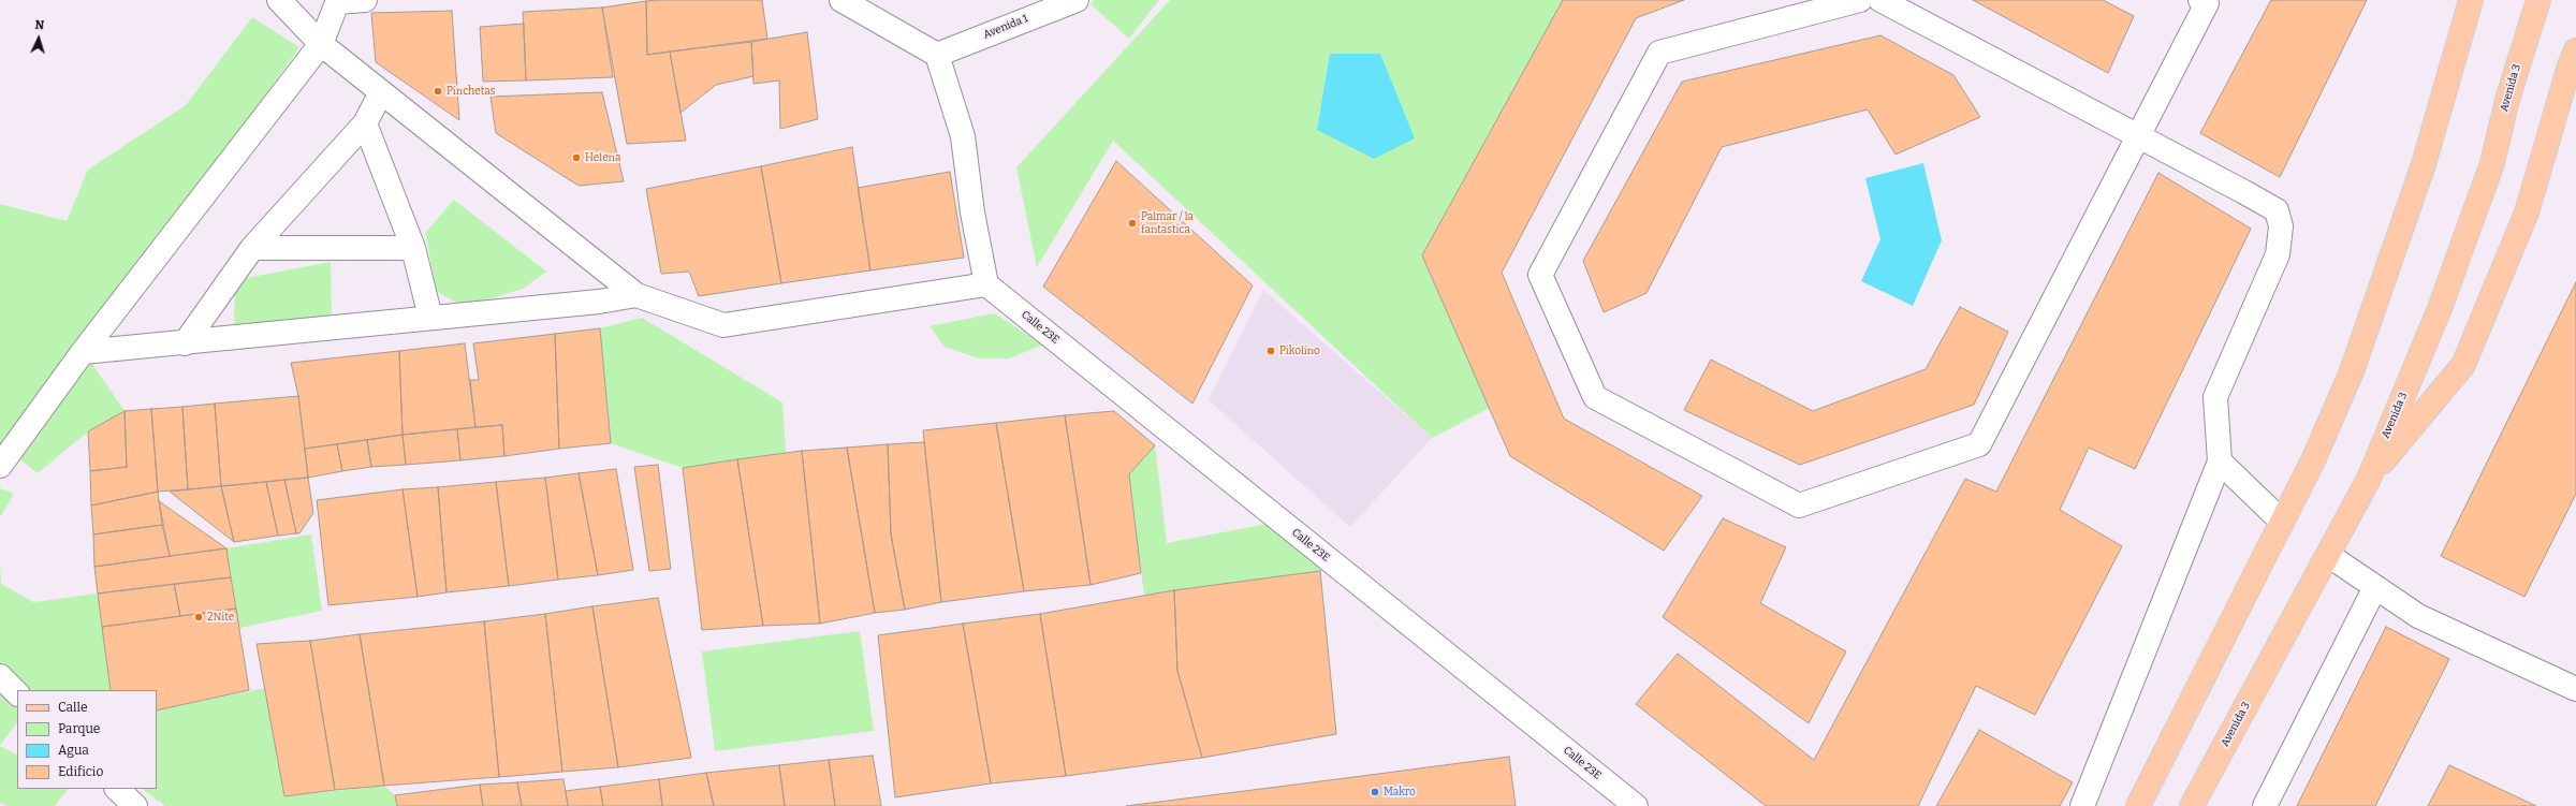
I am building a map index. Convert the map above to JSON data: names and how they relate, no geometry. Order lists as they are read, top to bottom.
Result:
{
  "streets": {
    "main road": ["Avenida 3"],
    "street": ["Avenida 1", "Calle 23E"]
  },
  "places": [
    "Pinchetas",
    "Helena",
    "Palmar / la fantastica",
    "Pikolino",
    "2Nite",
    "Makro"
  ],
  "legend": [
    "Calle",
    "Parque",
    "Agua",
    "Edificio"
  ],
  "north": "top"
}
